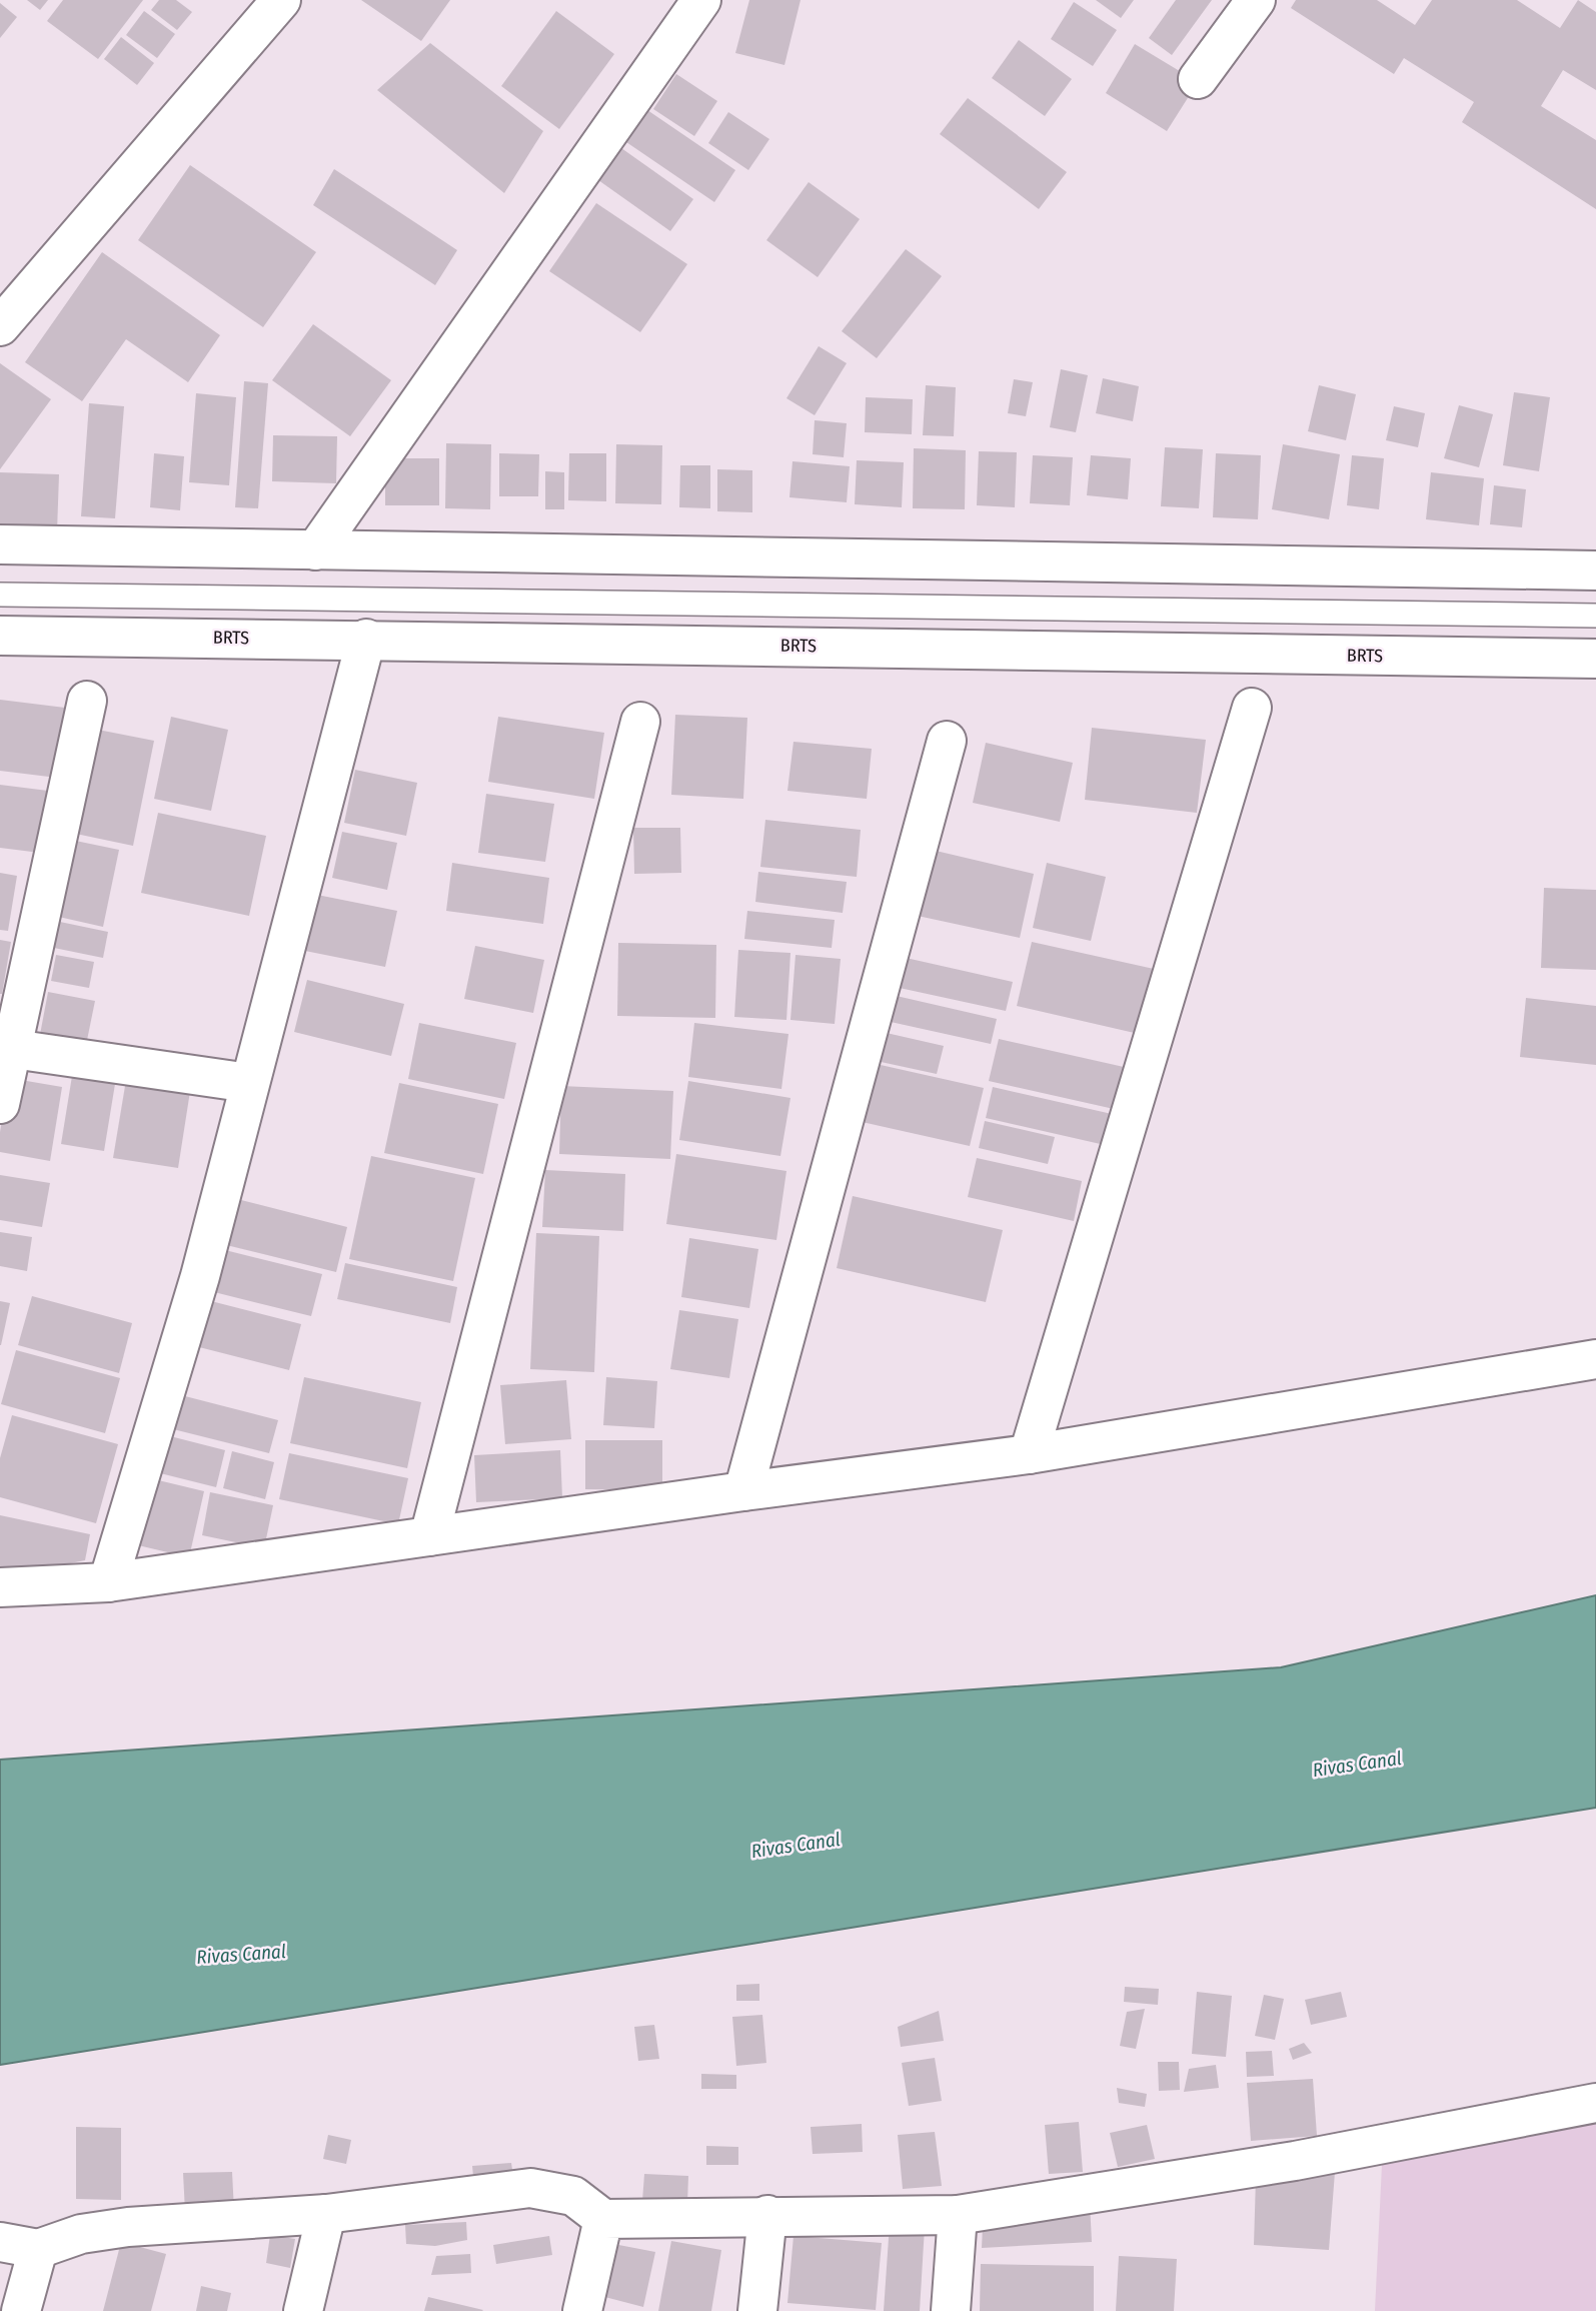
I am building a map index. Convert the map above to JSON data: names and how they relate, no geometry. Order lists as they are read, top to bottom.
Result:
{
  "streets": {
    "street": ["BRTS"]
  },
  "water": ["Rivas Canal"]
}
